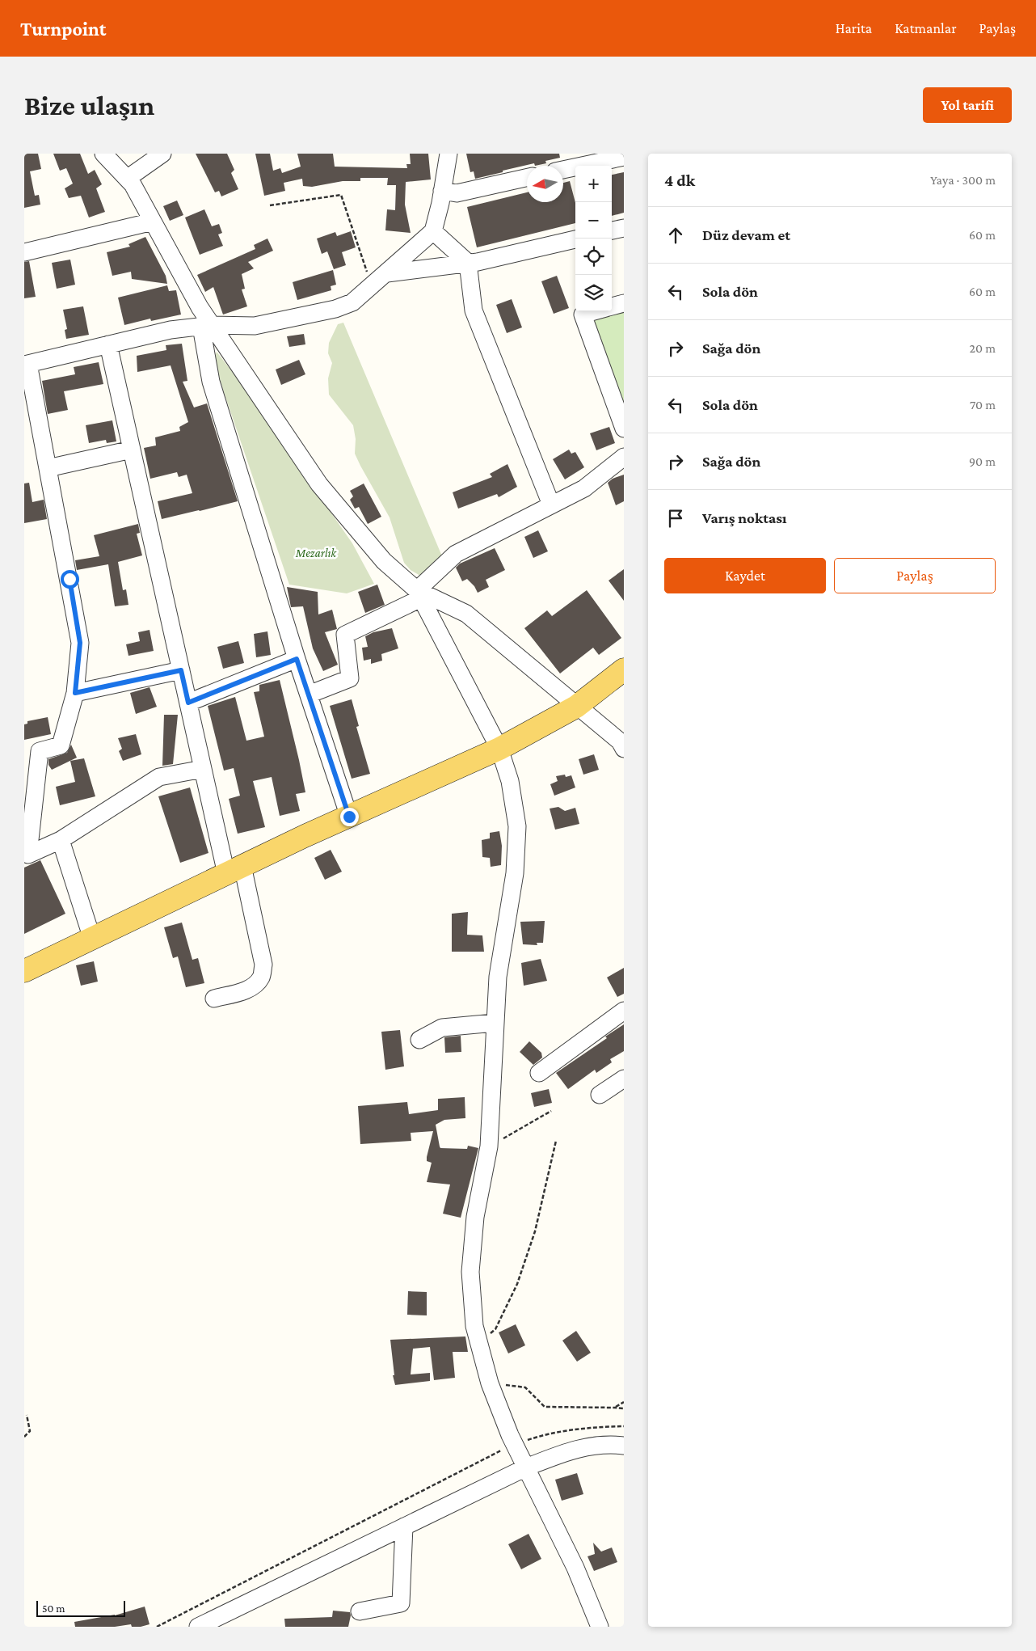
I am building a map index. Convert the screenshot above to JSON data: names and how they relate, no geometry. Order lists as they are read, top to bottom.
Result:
{
  "parks": ["Mezarlık"],
  "scale_bar": "50 m",
  "north": "left",
  "page": {
    "header": "Turnpoint",
    "nav": ["Harita", "Katmanlar", "Paylaş"],
    "buttons": [
      "Yol tarifi",
      ["Kaydet", "Paylaş"]
    ],
    "title": "Bize ulaşın",
    "heading": ["4 dk", "Yaya · 300 m"],
    "map_buttons": ["+", "−"],
    "list": [
      ["Düz devam et", "60 m"],
      ["Sola dön", "60 m"],
      ["Sağa dön", "20 m"],
      ["Sola dön", "70 m"],
      ["Sağa dön", "90 m"],
      "Varış noktası"
    ],
    "scale": "50 m"
  }
}
